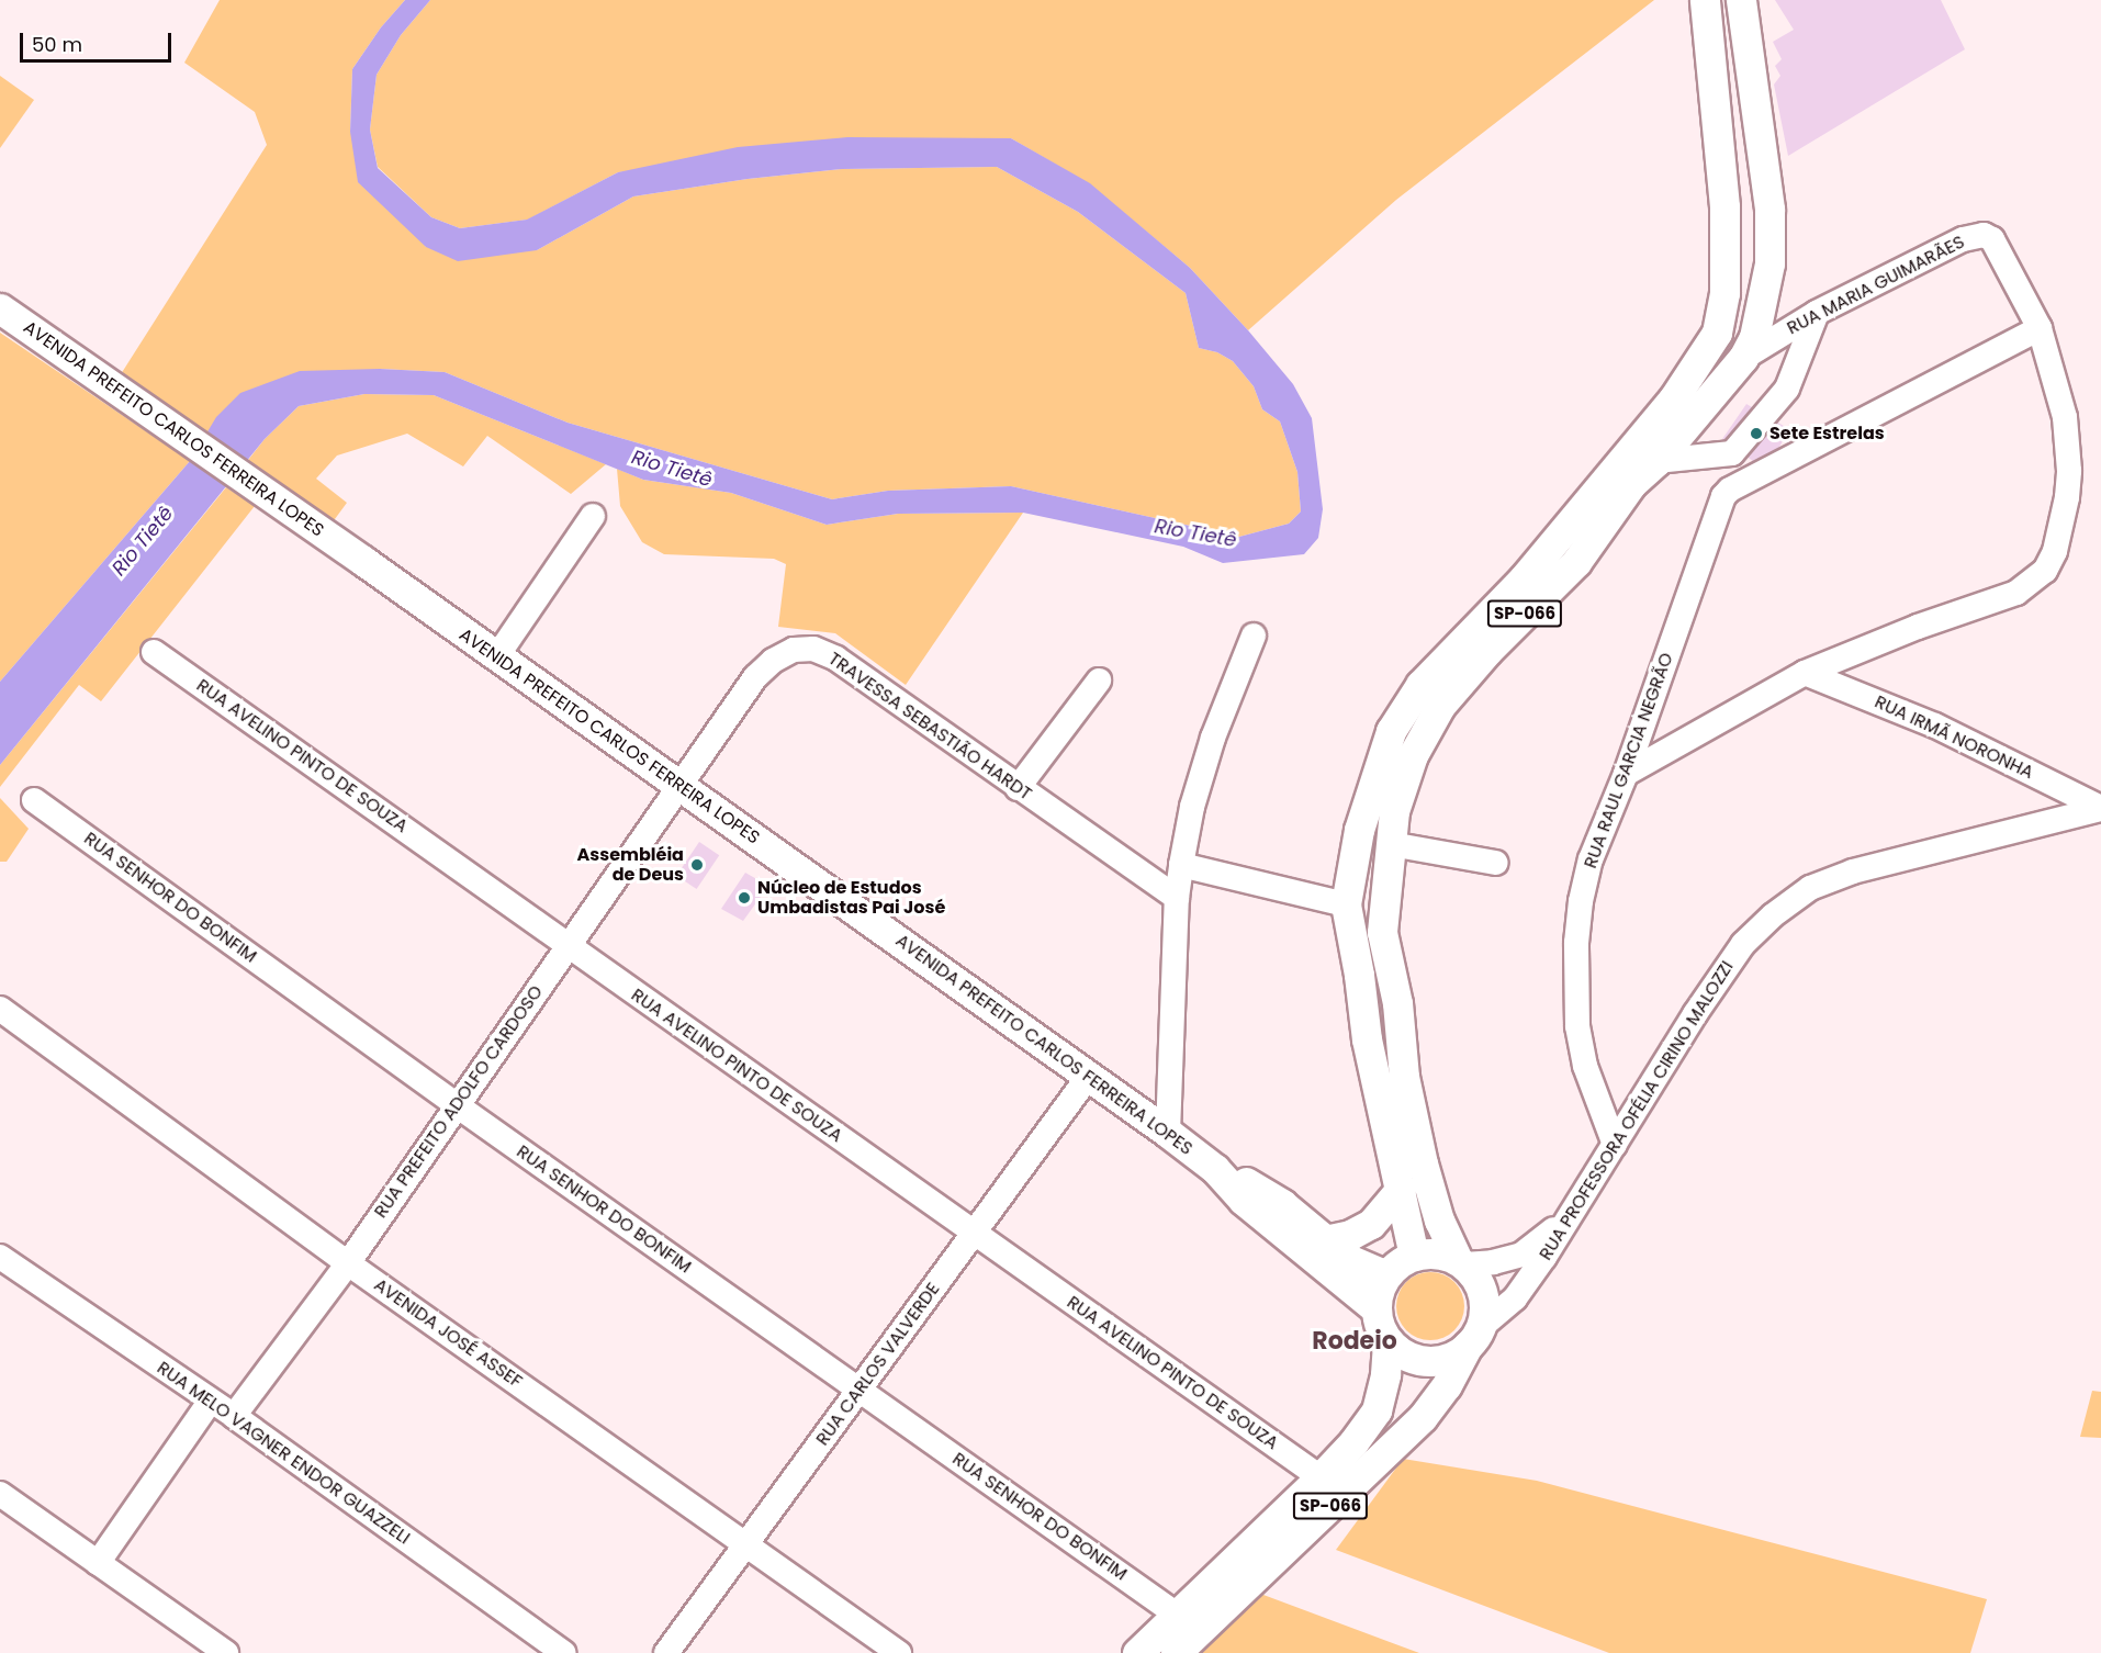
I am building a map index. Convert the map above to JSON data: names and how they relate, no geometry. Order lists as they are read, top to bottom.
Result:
{
  "streets": {
    "main road": ["AVENIDA PREFEITO CARLOS FERREIRA LOPES", "SP-066"],
    "street": [
      "RUA MARIA GUIMARÃES",
      "TRAVESSA SEBASTIÃO HARDT",
      "RUA IRMÃ NORONHA",
      "RUA AVELINO PINTO DE SOUZA",
      "RUA RAUL GARCIA NEGRÃO",
      "RUA SENHOR DO BONFIM",
      "RUA PREFEITO ADOLFO CARDOSO",
      "RUA PROFESSORA OFÉLIA CIRINO MALOZZI",
      "AVENIDA JOSÉ ASSEF",
      "RUA CARLOS VALVERDE",
      "RUA MELO VAGNER ENDOR GUAZZELI"
    ]
  },
  "crossings": [
    ["RUA MARIA GUIMARÃES", "SP-066"],
    ["RUA MARIA GUIMARÃES", "RUA RAUL GARCIA NEGRÃO"],
    ["AVENIDA PREFEITO CARLOS FERREIRA LOPES", "SP-066"],
    ["AVENIDA PREFEITO CARLOS FERREIRA LOPES", "TRAVESSA SEBASTIÃO HARDT"],
    ["AVENIDA PREFEITO CARLOS FERREIRA LOPES", "RUA PREFEITO ADOLFO CARDOSO"],
    ["AVENIDA PREFEITO CARLOS FERREIRA LOPES", "RUA PROFESSORA OFÉLIA CIRINO MALOZZI"],
    ["AVENIDA PREFEITO CARLOS FERREIRA LOPES", "RUA CARLOS VALVERDE"],
    ["SP-066", "RUA AVELINO PINTO DE SOUZA"],
    ["SP-066", "RUA SENHOR DO BONFIM"],
    ["SP-066", "RUA PROFESSORA OFÉLIA CIRINO MALOZZI"],
    ["TRAVESSA SEBASTIÃO HARDT", "RUA PREFEITO ADOLFO CARDOSO"],
    ["RUA IRMÃ NORONHA", "RUA PROFESSORA OFÉLIA CIRINO MALOZZI"],
    ["RUA AVELINO PINTO DE SOUZA", "RUA PREFEITO ADOLFO CARDOSO"],
    ["RUA AVELINO PINTO DE SOUZA", "RUA CARLOS VALVERDE"],
    ["RUA RAUL GARCIA NEGRÃO", "RUA PROFESSORA OFÉLIA CIRINO MALOZZI"],
    ["RUA SENHOR DO BONFIM", "RUA PREFEITO ADOLFO CARDOSO"],
    ["RUA SENHOR DO BONFIM", "RUA CARLOS VALVERDE"],
    ["RUA PREFEITO ADOLFO CARDOSO", "AVENIDA JOSÉ ASSEF"],
    ["RUA PREFEITO ADOLFO CARDOSO", "RUA MELO VAGNER ENDOR GUAZZELI"],
    ["AVENIDA JOSÉ ASSEF", "RUA CARLOS VALVERDE"]
  ],
  "districts": ["Rodeio"],
  "water": ["Rio Tietê"],
  "places": ["Sete Estrelas", "Assembléia de Deus", "Núcleo de Estudos Umbadistas Pai José"],
  "scale_bar": "50 m"
}
